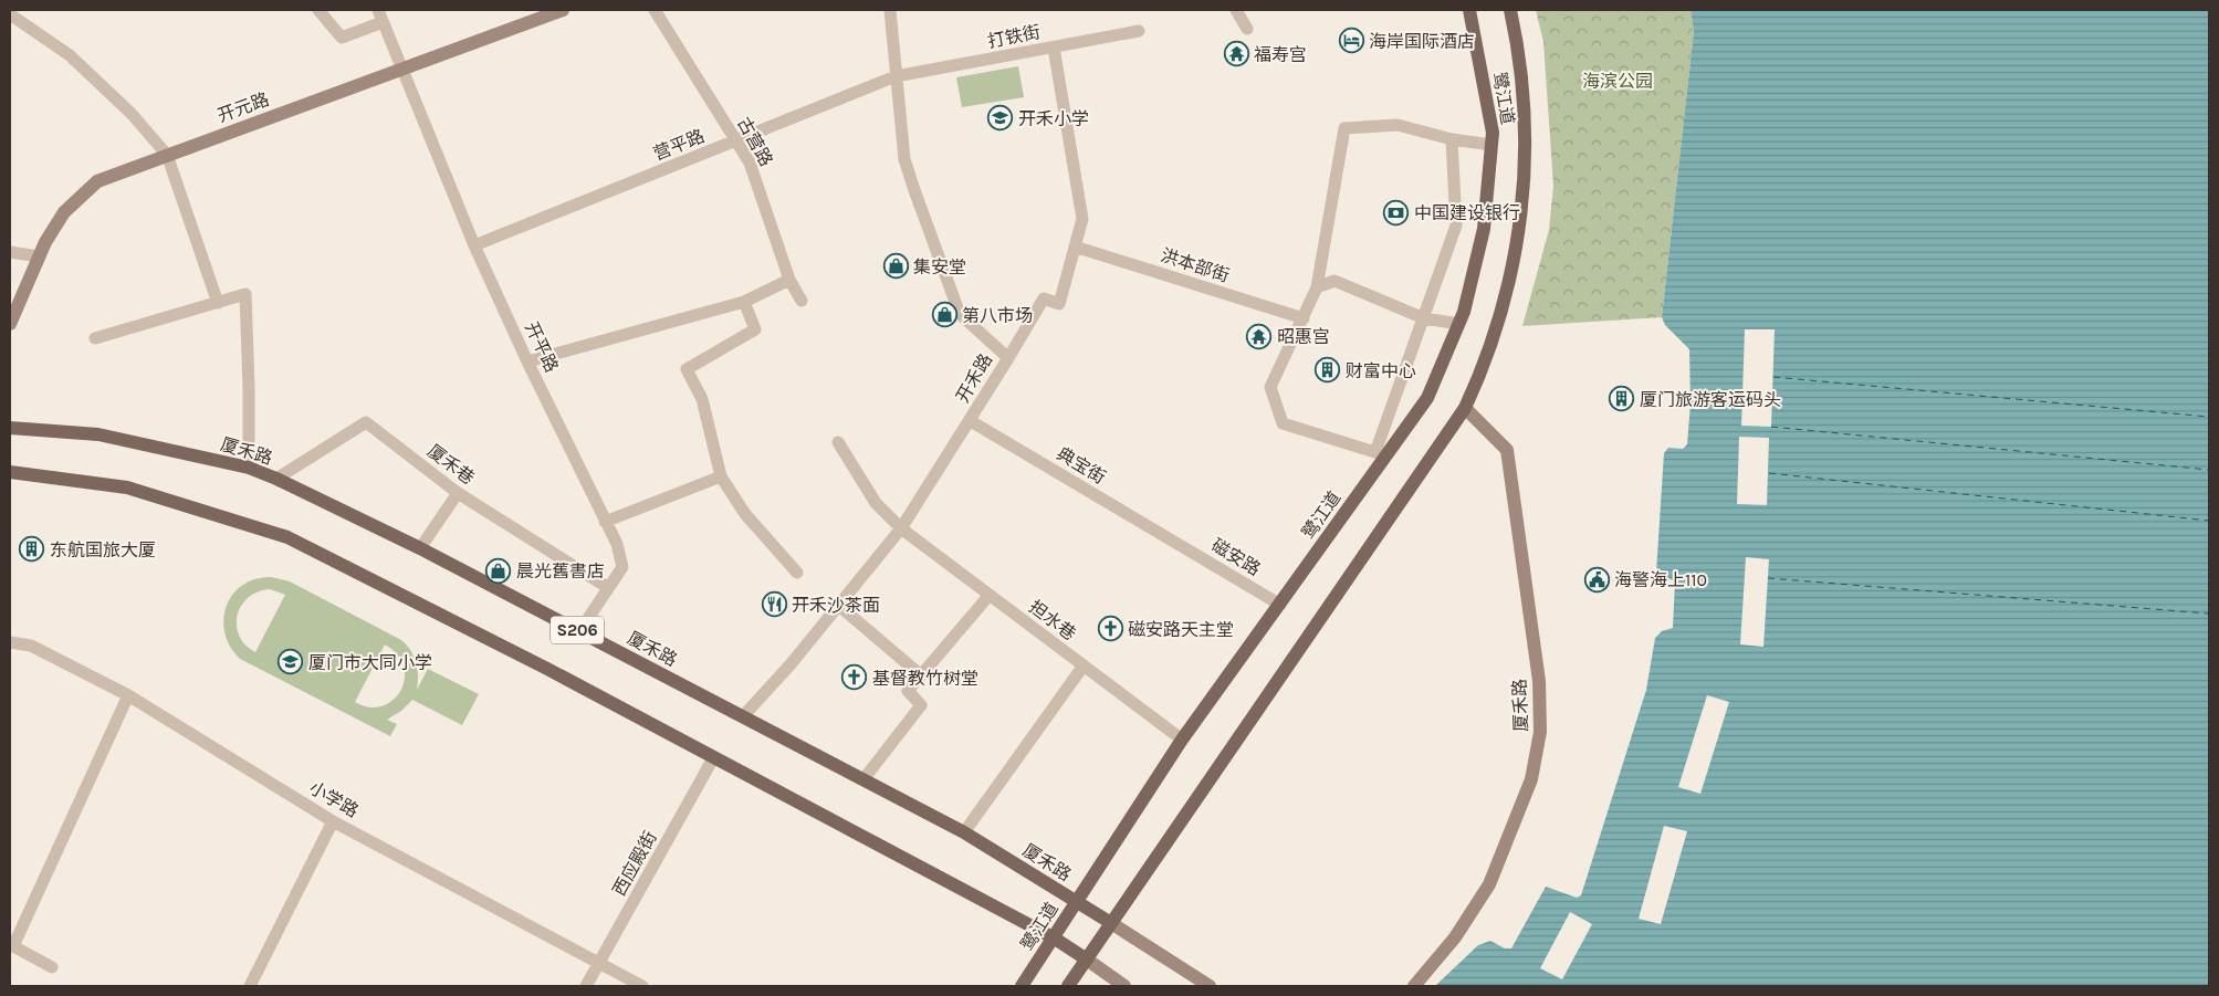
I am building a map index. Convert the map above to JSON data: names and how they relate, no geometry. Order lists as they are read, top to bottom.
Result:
{
  "streets": {
    "main road": ["鹭江道", "厦禾路", "S206"],
    "street": [
      "打铁街",
      "开元路",
      "古营路",
      "营平路",
      "洪本部街",
      "开平路",
      "开禾路",
      "厦禾巷",
      "典宝街",
      "磁安路",
      "担水巷",
      "小学路",
      "西应殿街"
    ]
  },
  "crossings": [
    ["打铁街", "营平路"],
    ["打铁街", "开禾路"],
    ["鹭江道", "厦禾路"],
    ["鹭江道", "磁安路"],
    ["鹭江道", "担水巷"],
    ["鹭江道", "S206"],
    ["开元路", "开平路"],
    ["古营路", "营平路"],
    ["营平路", "开平路"],
    ["营平路", "开禾路"],
    ["开平路", "厦禾路"],
    ["开平路", "厦禾巷"],
    ["开禾路", "厦禾路"],
    ["开禾路", "典宝街"],
    ["开禾路", "担水巷"],
    ["厦禾路", "厦禾巷"],
    ["典宝街", "磁安路"],
    ["S206", "西应殿街"],
    ["小学路", "西应殿街"]
  ],
  "parks": ["海滨公园"],
  "places": {
    "hotel": ["海岸国际酒店"],
    "temple": ["福寿宫", "昭惠宫"],
    "school or university": ["开禾小学", "厦门市大同小学"],
    "bank": ["中国建设银行"],
    "shop": ["集安堂", "第八市场", "晨光舊書店"],
    "building": ["财富中心", "厦门旅游客运码头", "东航国旅大厦"],
    "public building": ["海警海上110"],
    "restaurant": ["开禾沙茶面"],
    "church": ["磁安路天主堂", "基督教竹树堂"]
  }
}
